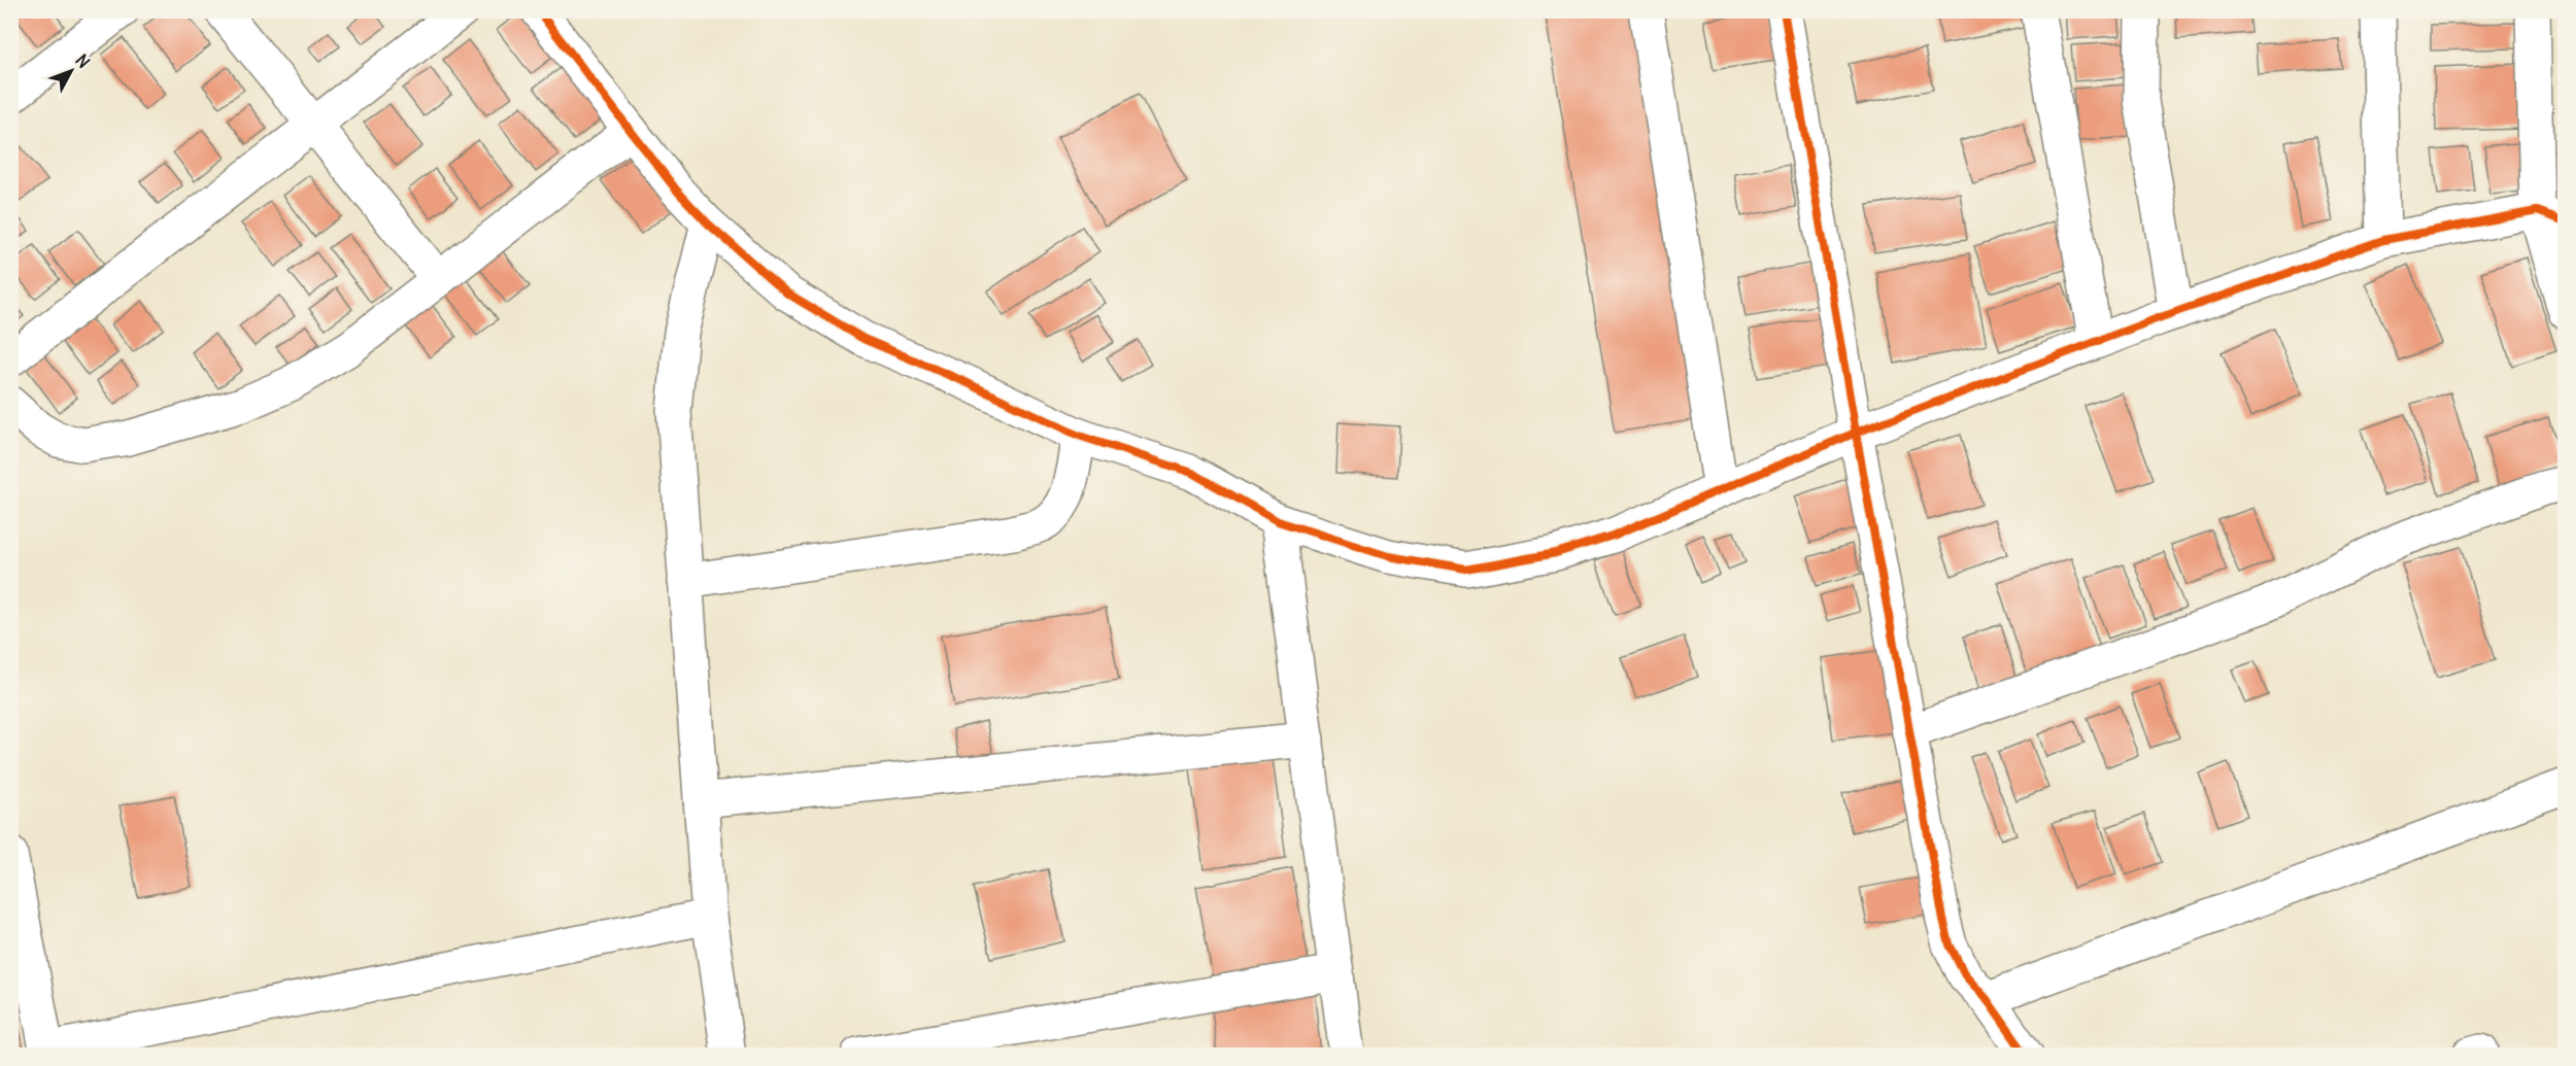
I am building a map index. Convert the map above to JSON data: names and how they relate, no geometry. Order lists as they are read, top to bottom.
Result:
{
  "north": "top right"
}
